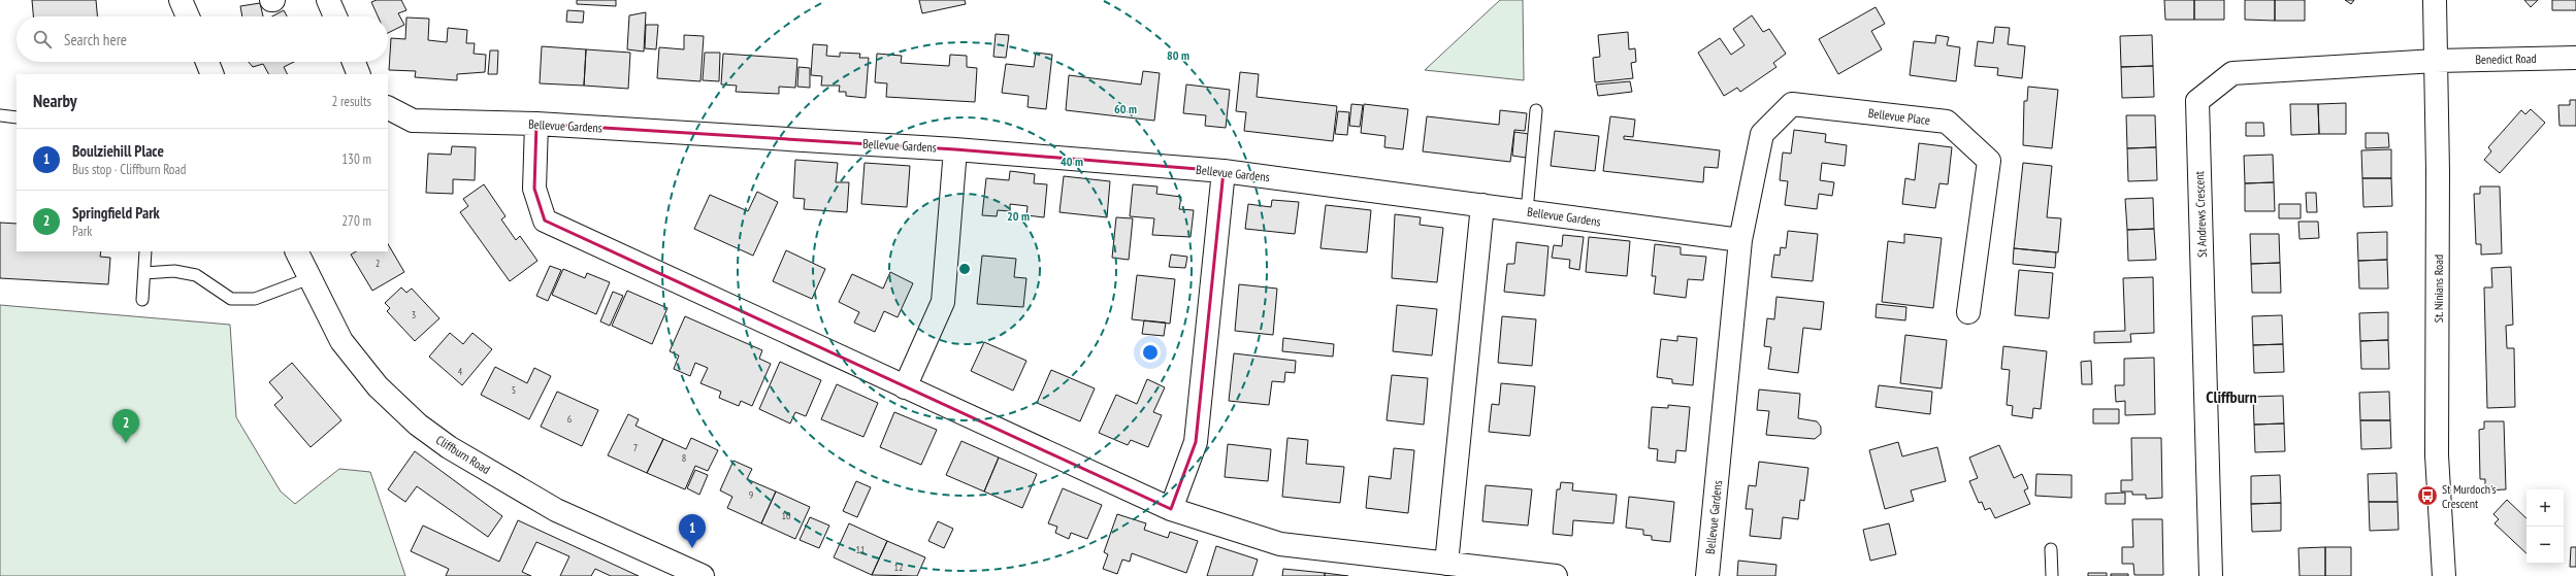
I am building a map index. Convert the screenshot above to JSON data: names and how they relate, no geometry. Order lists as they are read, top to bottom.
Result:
{
  "streets": {
    "street": [
      "Benedict Road",
      "Bellevue Place",
      "Bellevue Gardens",
      "St Andrews Crescent",
      "St. Ninians Road",
      "Cliffburn Road"
    ]
  },
  "crossings": [
    ["Benedict Road", "St Andrews Crescent"],
    ["Benedict Road", "St. Ninians Road"],
    ["Bellevue Place", "Bellevue Gardens"],
    ["St Andrews Crescent", "St. Ninians Road"]
  ],
  "districts": ["Cliffburn"],
  "places": {
    "bus stop": ["St Murdoch's Crescent"]
  },
  "house_numbers": [
    "2",
    "3",
    "4",
    "5",
    "6",
    "7",
    "8",
    "9",
    "10",
    "11",
    "12"
  ],
  "page": {
    "search": "Search here",
    "heading": ["Nearby", "2 results"],
    "list": [
      {
        "mark": "1",
        "name": "Boulziehill Place",
        "note": "Bus stop · Cliffburn Road",
        "value": "130 m"
      },
      {
        "mark": "2",
        "name": "Springfield Park",
        "note": "Park",
        "value": "270 m"
      }
    ],
    "pins": ["2", "1"],
    "map_buttons": ["+", "−"]
  },
  "rings": [
    "80 m",
    "60 m",
    "40 m",
    "20 m"
  ]
}
